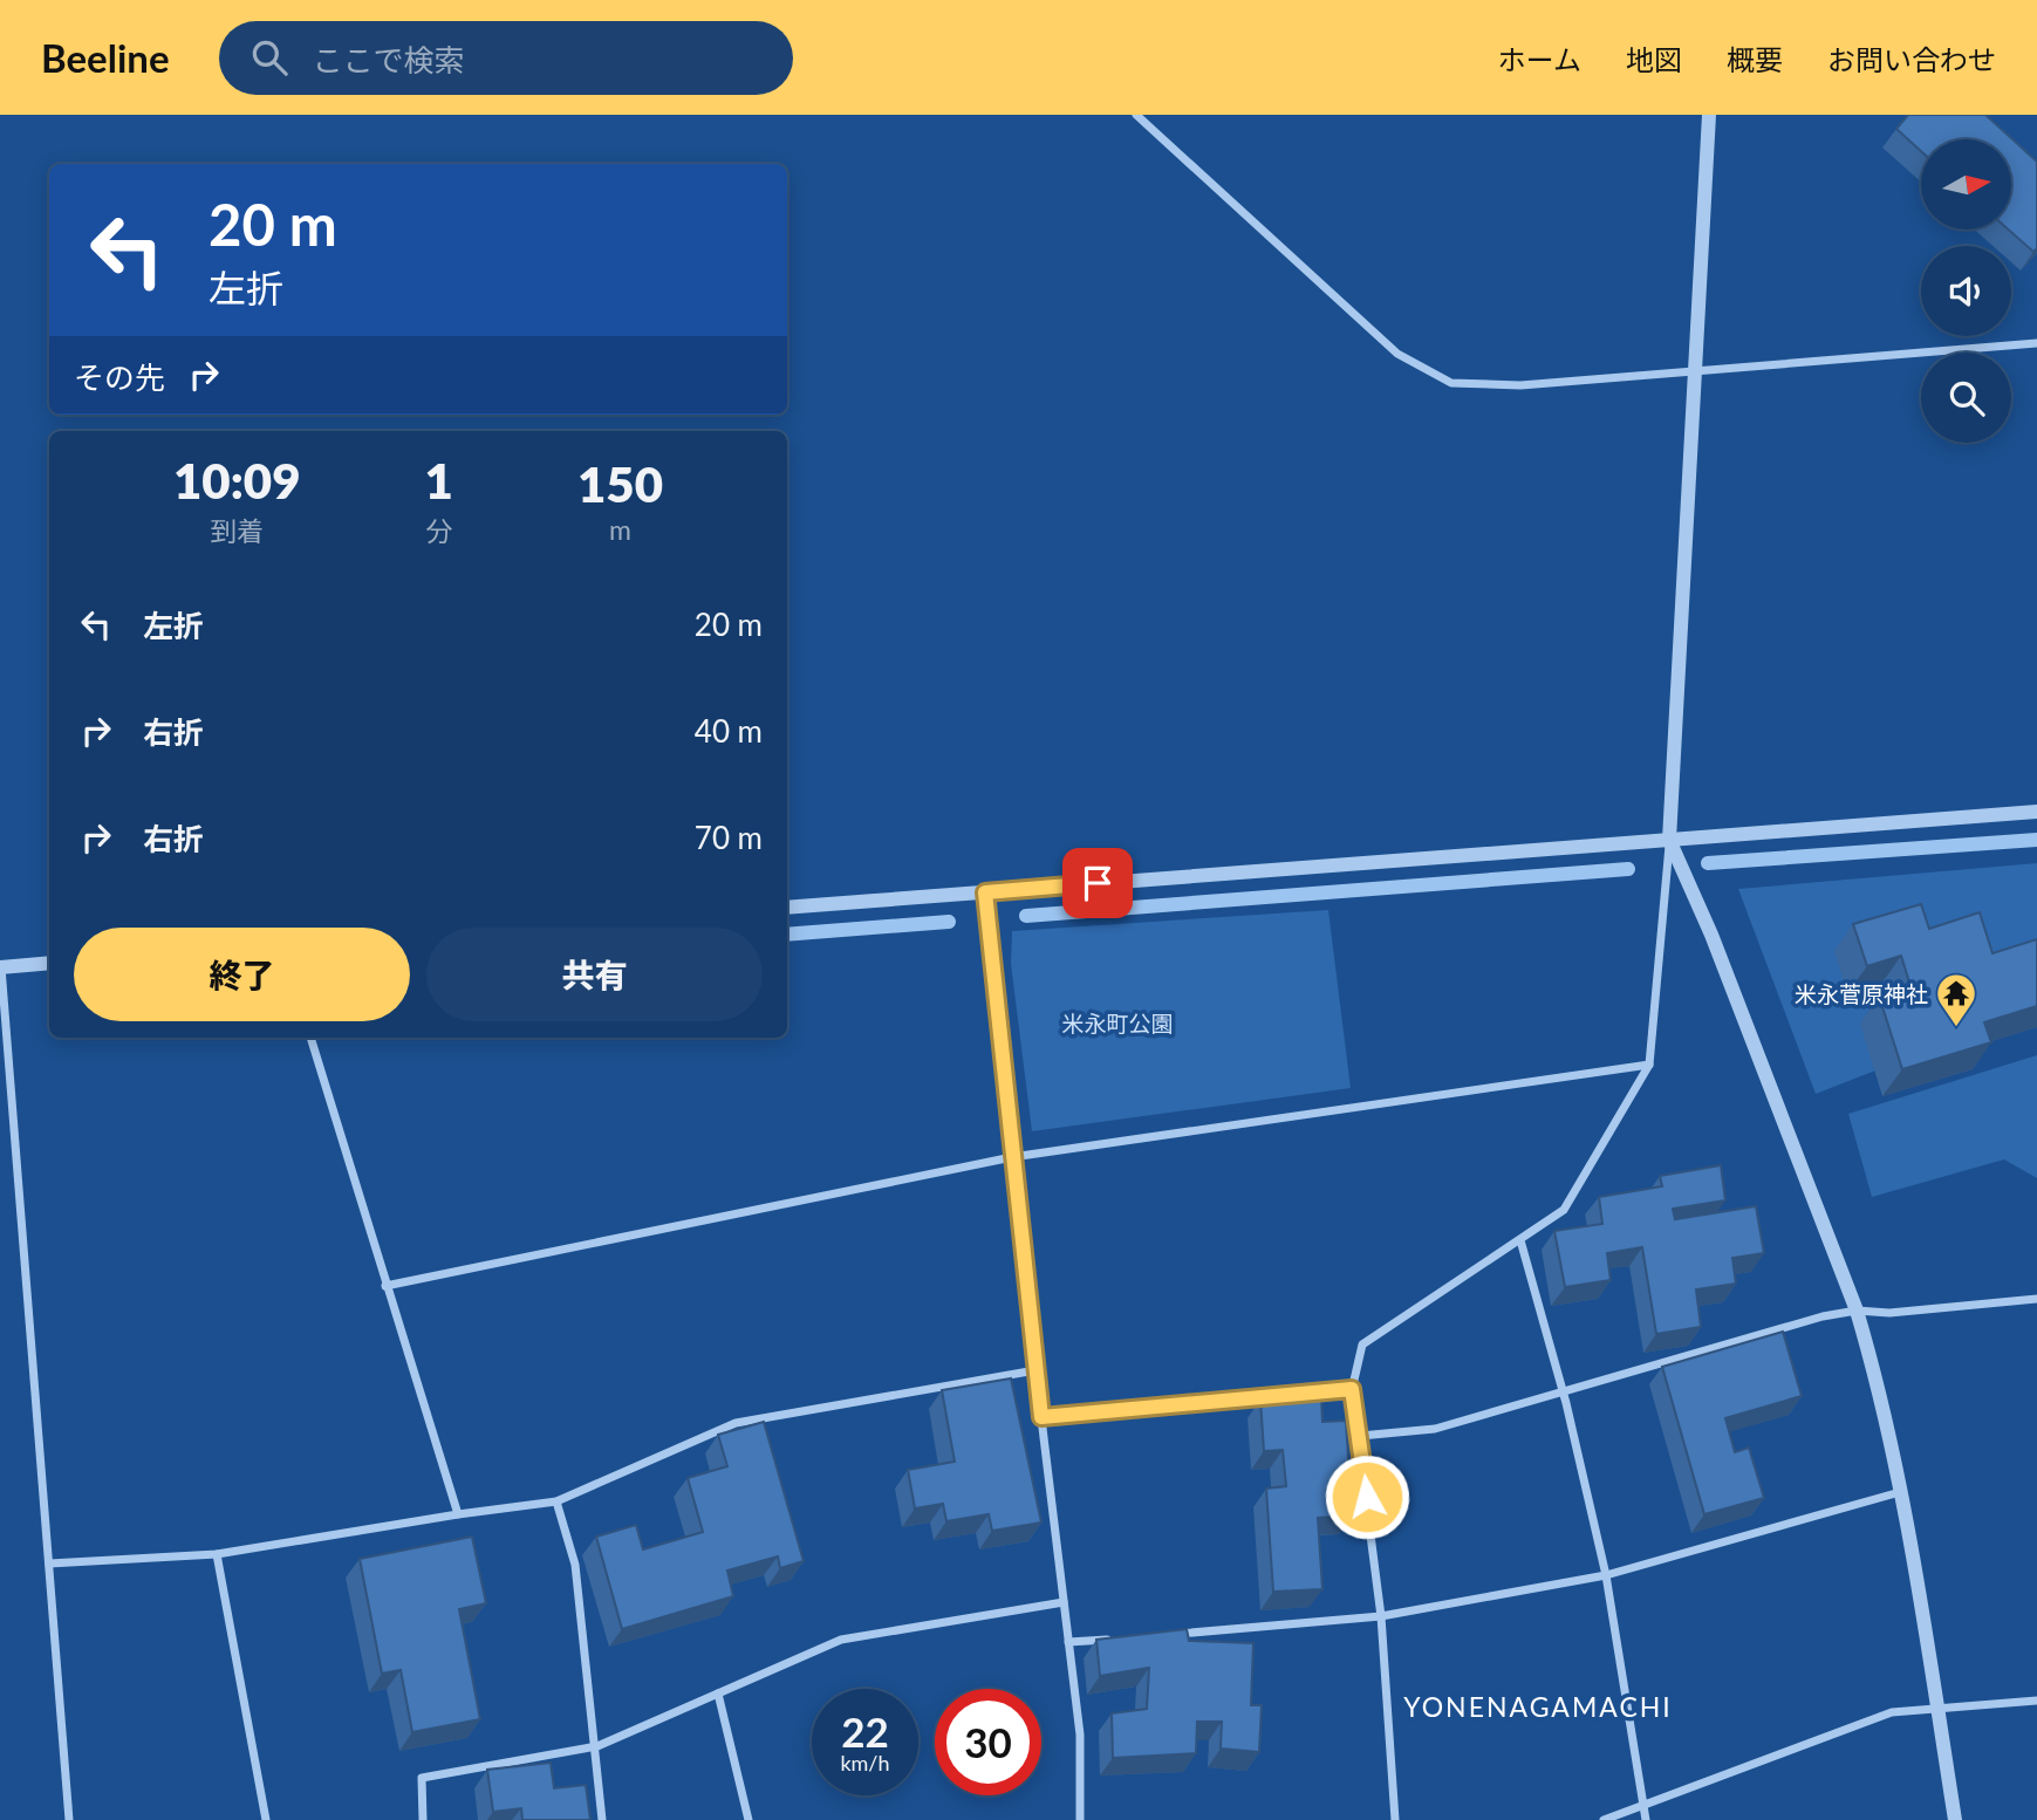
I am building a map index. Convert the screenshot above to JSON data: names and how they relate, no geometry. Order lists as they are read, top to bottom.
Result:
{
  "districts": ["YONENAGAMACHI"],
  "parks": ["米永町公園"],
  "places": {
    "temple": ["米永菅原神社"]
  },
  "north": "right",
  "page": {
    "header": "Beeline",
    "search": "ここで検索",
    "nav": [
      "ホーム",
      "地図",
      "概要",
      "お問い合わせ"
    ],
    "turn": ["20 m", "左折"],
    "then": "その先",
    "eta": [
      "10:09",
      "到着",
      "1",
      "分",
      "150",
      "m"
    ],
    "list": [
      {
        "name": "左折",
        "value": "20 m"
      },
      {
        "name": "右折",
        "value": "40 m"
      },
      {
        "name": "右折",
        "value": "70 m"
      }
    ],
    "buttons": ["終了", "共有"],
    "speed": "22 km/h",
    "limit": "30"
  }
}
